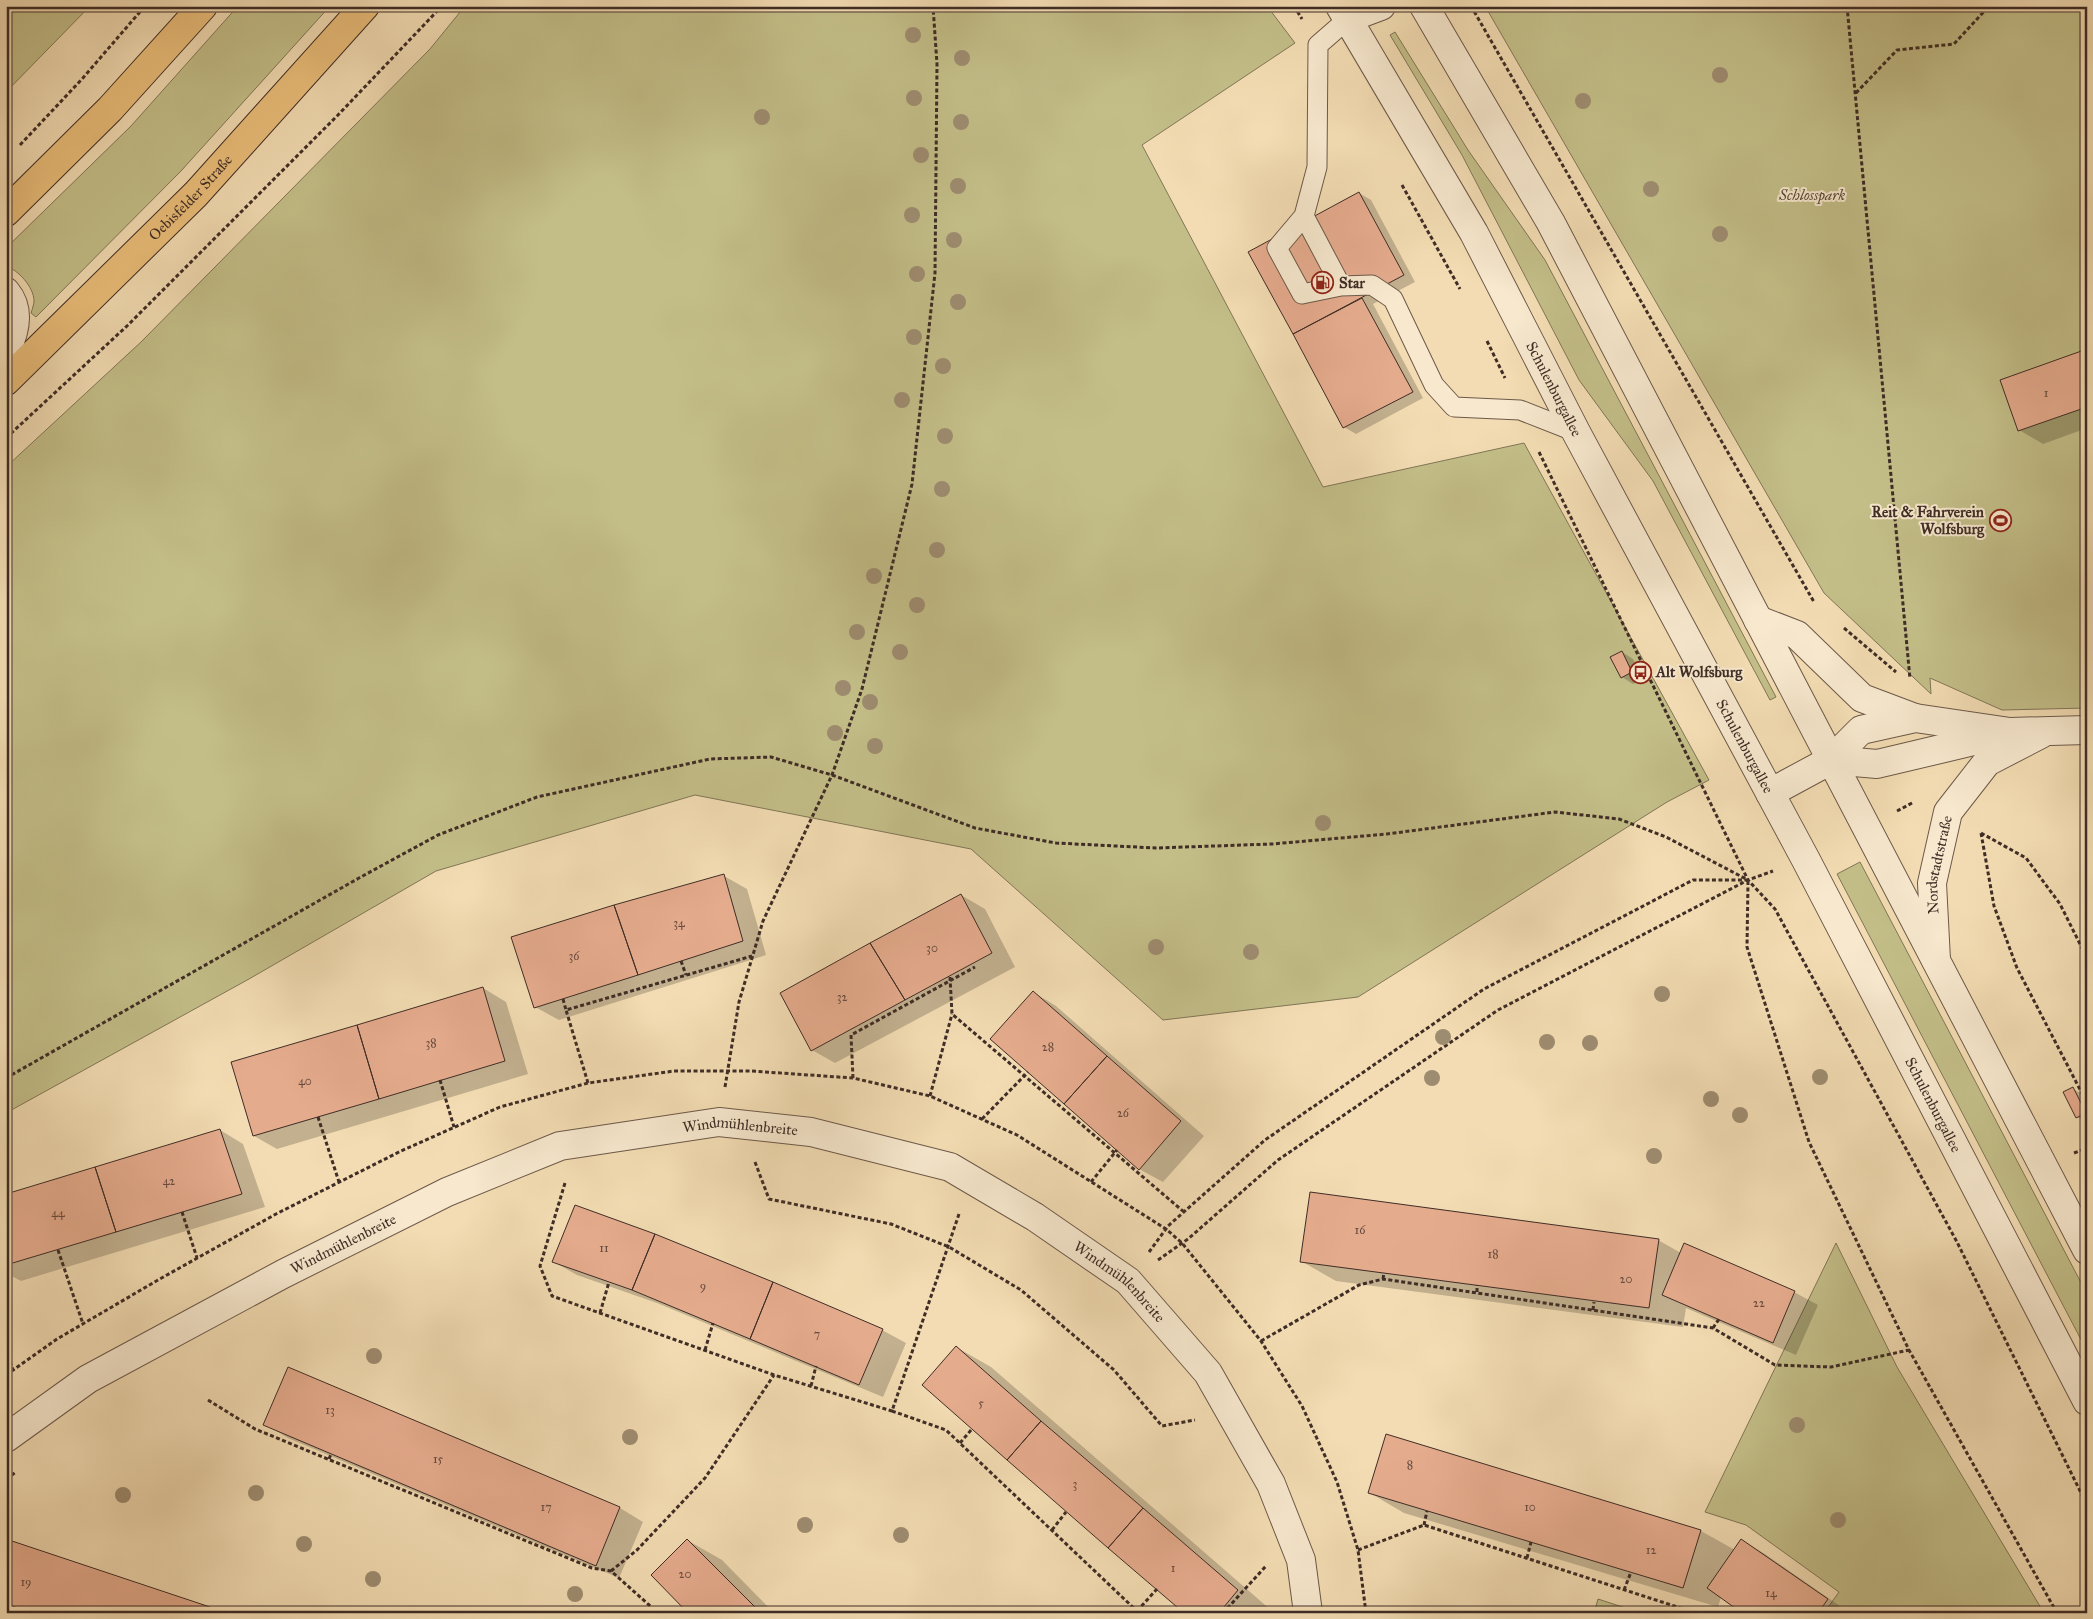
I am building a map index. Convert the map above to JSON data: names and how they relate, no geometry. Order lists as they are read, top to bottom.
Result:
{
  "streets": {
    "main road": ["Oebisfelder Straße"],
    "street": ["Schulenburgallee", "Nordstadtstraße", "Windmühlenbreite"]
  },
  "crossings": [
    ["Schulenburgallee", "Nordstadtstraße"]
  ],
  "parks": ["Schlosspark"],
  "places": {
    "fuel station": ["Star"],
    "sports": ["Reit & Fahrverein Wolfsburg"],
    "bus stop": ["Alt Wolfsburg"]
  },
  "house_numbers": [
    "1",
    "34",
    "30",
    "36",
    "32",
    "38",
    "28",
    "40",
    "26",
    "42",
    "44",
    "16",
    "11",
    "18",
    "20",
    "9",
    "22",
    "7",
    "5",
    "13",
    "15",
    "8",
    "3",
    "17",
    "10",
    "12",
    "1",
    "20",
    "19",
    "14"
  ]
}
